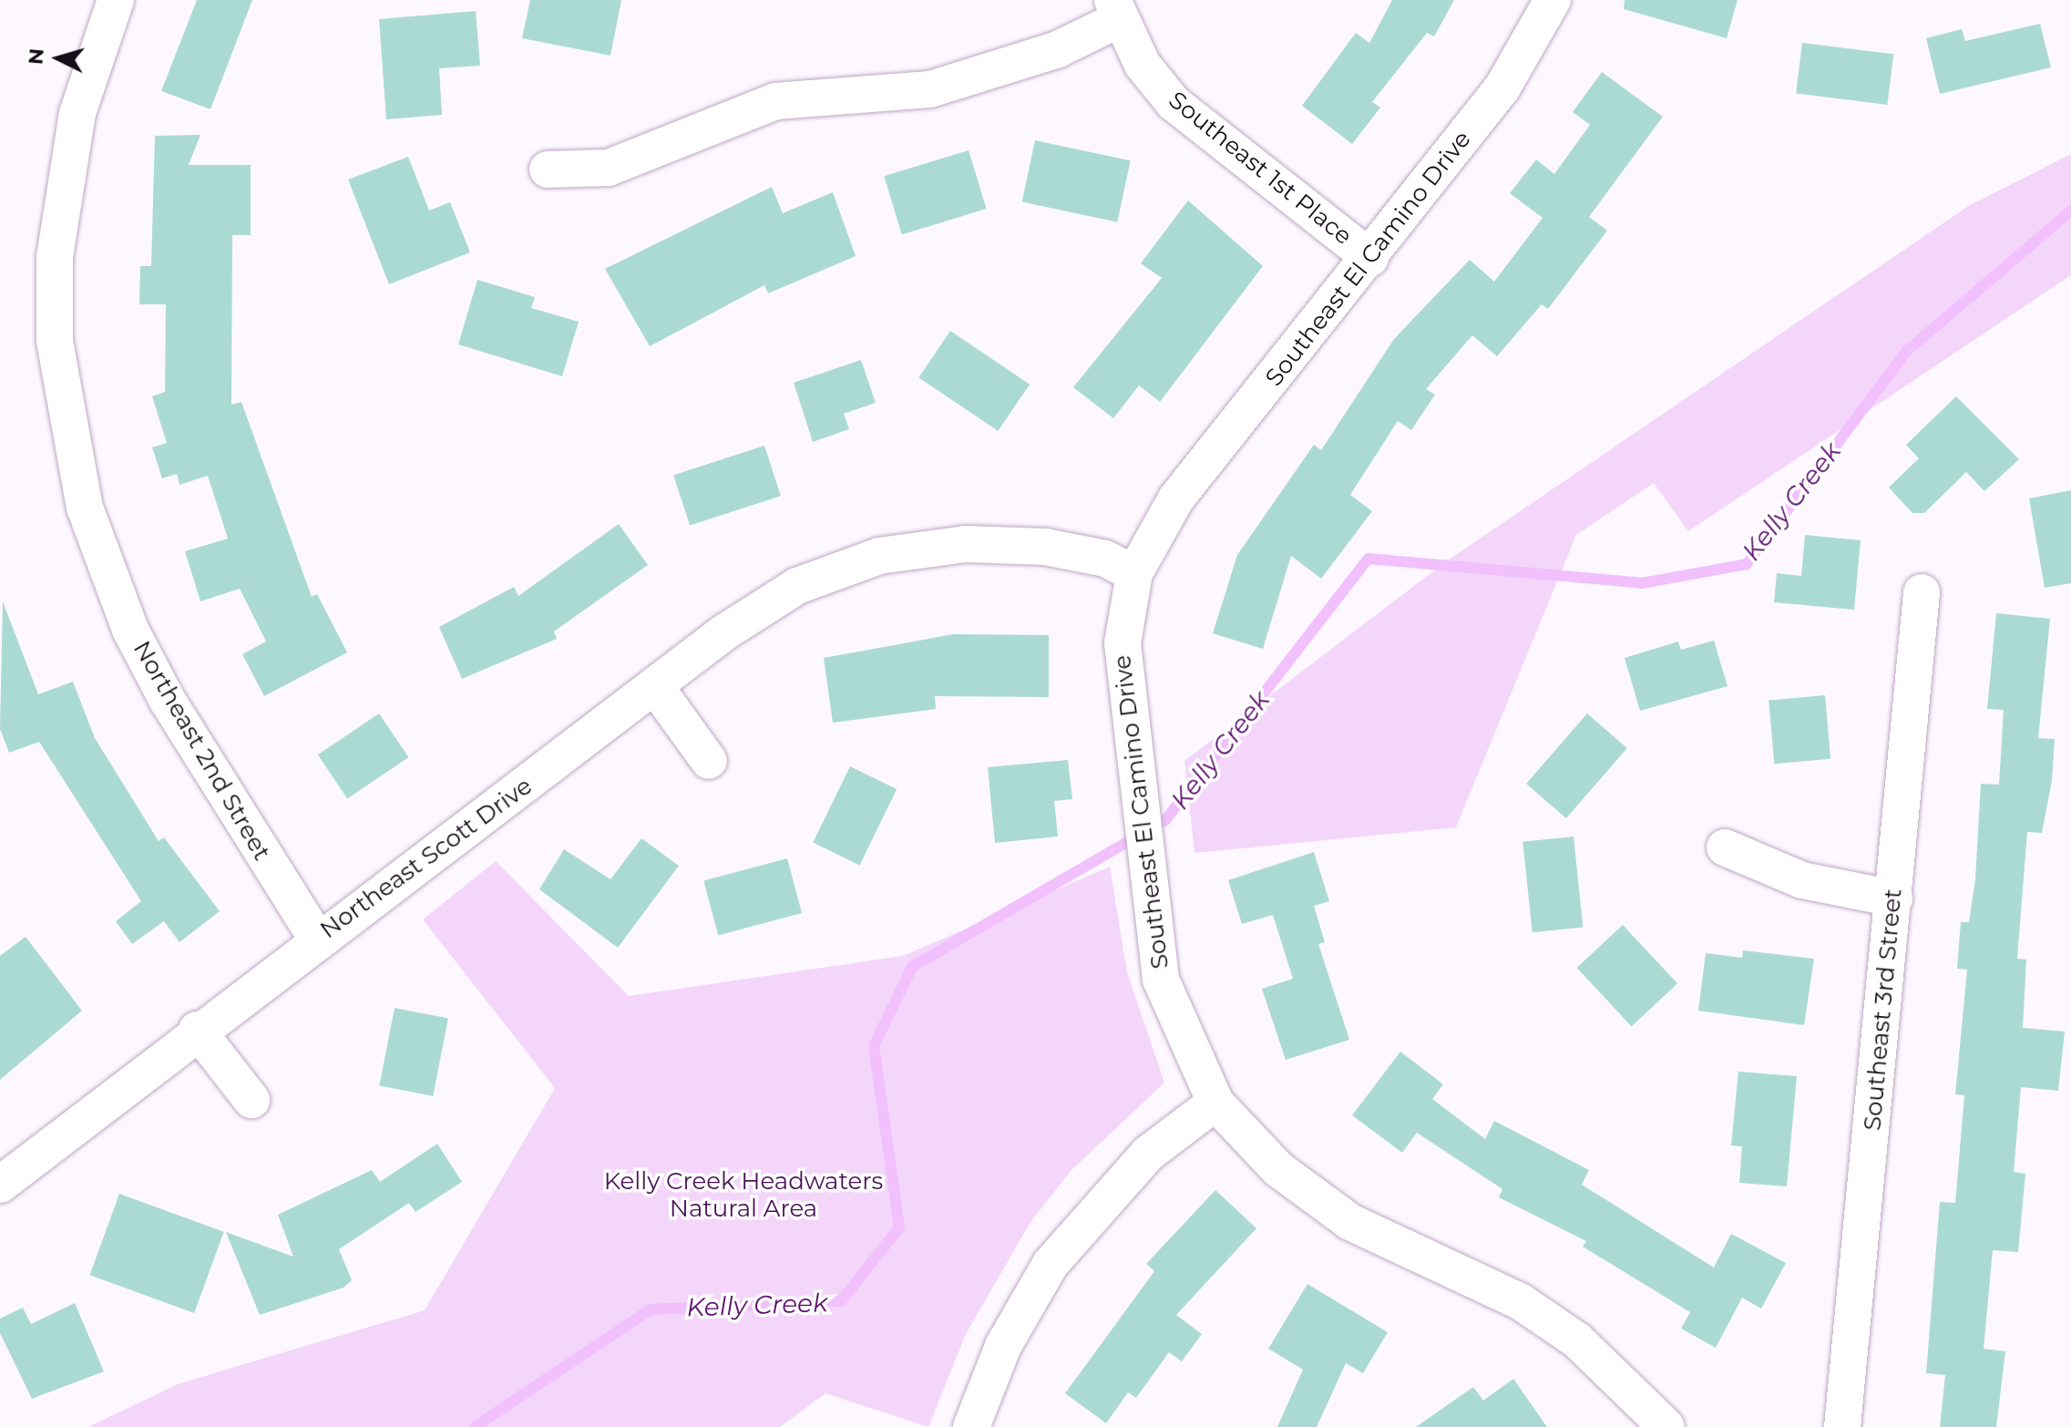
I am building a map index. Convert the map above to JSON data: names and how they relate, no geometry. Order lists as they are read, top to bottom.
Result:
{
  "streets": {
    "street": [
      "Southeast 1st Place",
      "Southeast El Camino Drive",
      "Northeast 2nd Street",
      "Northeast Scott Drive",
      "Southeast 3rd Street"
    ]
  },
  "crossings": [
    ["Southeast 1st Place", "Southeast El Camino Drive"],
    ["Southeast El Camino Drive", "Northeast Scott Drive"],
    ["Northeast 2nd Street", "Northeast Scott Drive"]
  ],
  "water": ["Kelly Creek"],
  "parks": ["Kelly Creek Headwaters Natural Area"],
  "north": "left"
}
